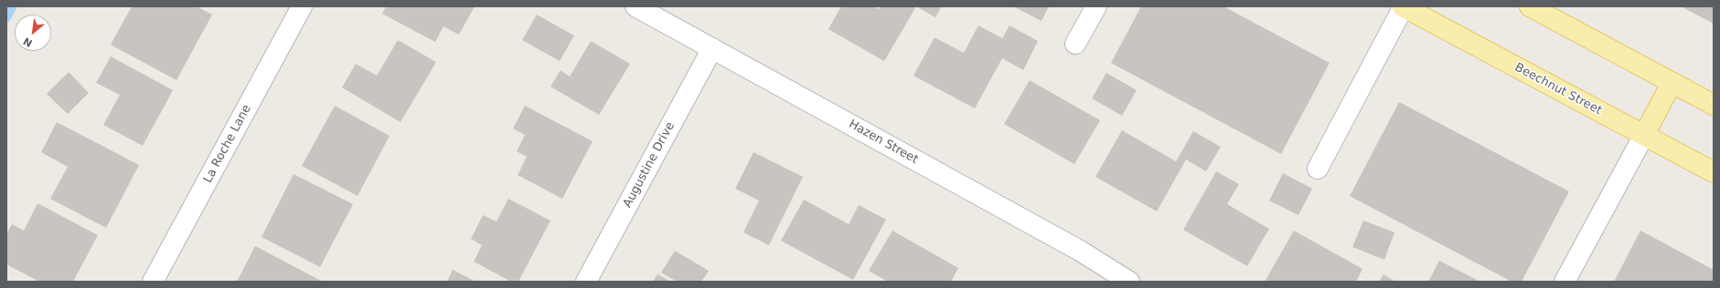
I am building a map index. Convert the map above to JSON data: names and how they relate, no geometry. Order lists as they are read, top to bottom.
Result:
{
  "streets": {
    "main road": ["Beechnut Street"],
    "street": ["Hazen Street", "La Roche Lane", "Augustine Drive"]
  },
  "crossings": [
    ["Hazen Street", "Augustine Drive"]
  ],
  "north": "bottom left"
}
